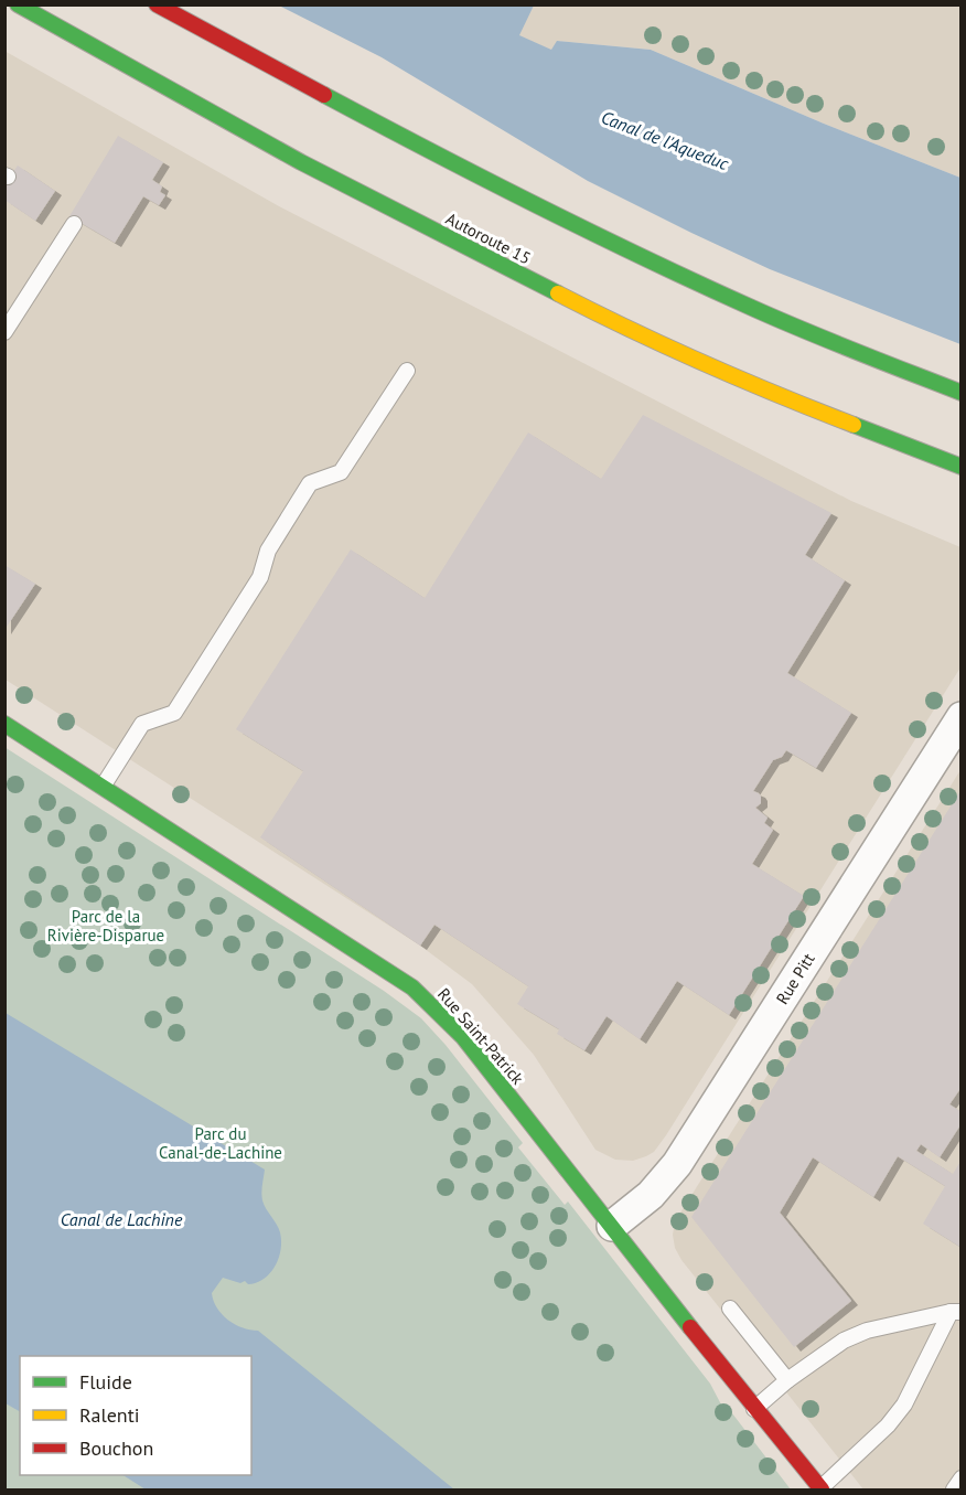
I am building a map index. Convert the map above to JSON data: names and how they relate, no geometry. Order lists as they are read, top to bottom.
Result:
{
  "streets": {
    "main road": ["Autoroute 15", "Rue Saint-Patrick"],
    "street": ["Rue Pitt"]
  },
  "crossings": [
    ["Rue Pitt", "Rue Saint-Patrick"]
  ],
  "water": ["Canal de l'Aqueduc", "Canal de Lachine"],
  "parks": ["Parc de la Rivière-Disparue", "Parc du Canal-de-Lachine"],
  "legend": ["Fluide", "Ralenti", "Bouchon"]
}
